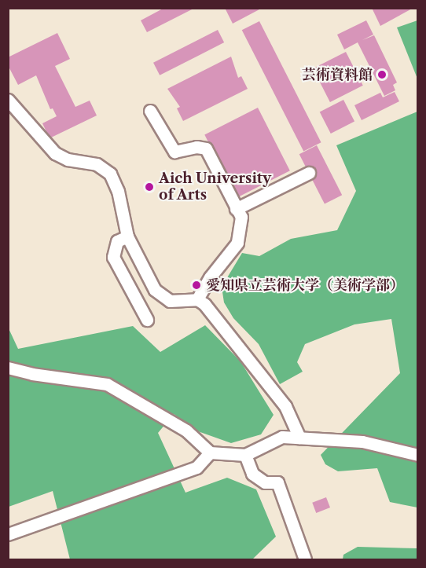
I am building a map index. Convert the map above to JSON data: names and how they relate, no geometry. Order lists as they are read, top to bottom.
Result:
{
  "places": ["芸術資料館", "Aich University of Arts", "愛知県立芸術大学（美術学部）"]
}
